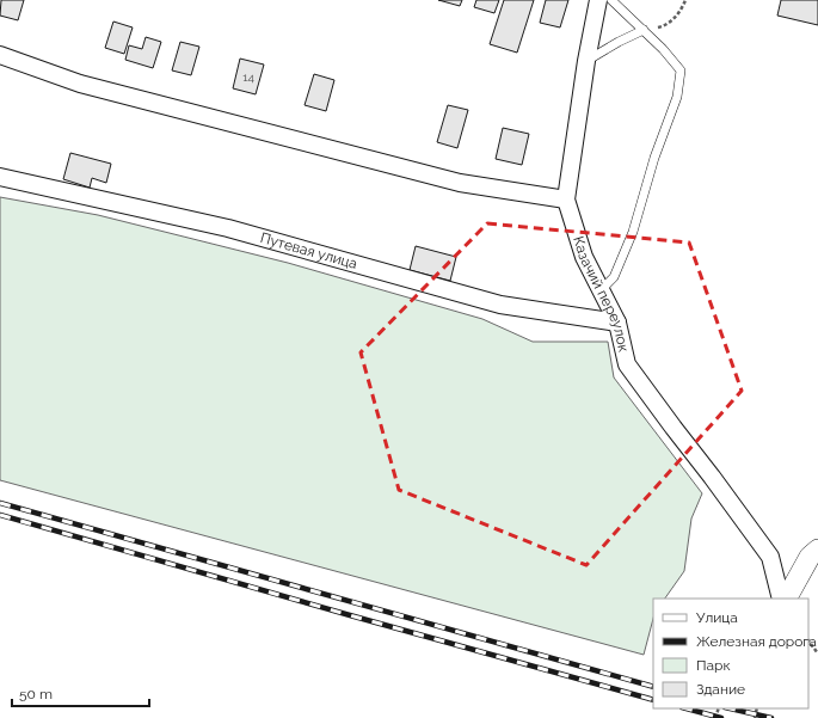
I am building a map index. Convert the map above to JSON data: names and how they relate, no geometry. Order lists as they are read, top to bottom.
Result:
{
  "streets": {
    "street": ["Путевая улица", "Казачий переулок"]
  },
  "crossings": [
    ["Путевая улица", "Казачий переулок"]
  ],
  "house_numbers": ["14"],
  "legend": [
    "Улица",
    "Железная дорога",
    "Парк",
    "Здание"
  ],
  "scale_bar": "50 m"
}
